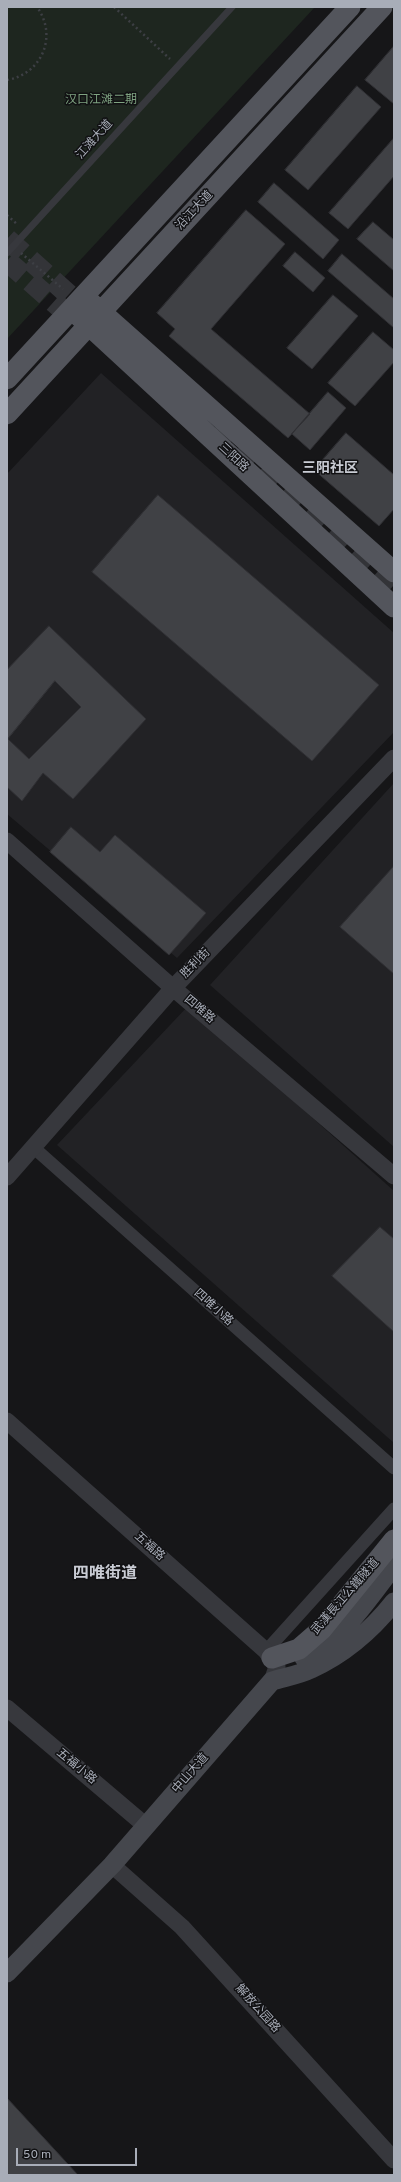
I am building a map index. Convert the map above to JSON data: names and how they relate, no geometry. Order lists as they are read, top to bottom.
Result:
{
  "streets": {
    "main road": [
      "沿江大道",
      "三阳路",
      "武漢長江公鐵隧道",
      "中山大道"
    ],
    "street": [
      "胜利街",
      "四唯路",
      "四唯小路",
      "五福路",
      "五福小路",
      "解放公园路"
    ],
    "lane": ["江滩大道"]
  },
  "crossings": [
    ["沿江大道", "三阳路"],
    ["胜利街", "四唯路"],
    ["胜利街", "四唯小路"],
    ["五福路", "武漢長江公鐵隧道"],
    ["五福路", "中山大道"],
    ["武漢長江公鐵隧道", "中山大道"],
    ["五福小路", "中山大道"],
    ["中山大道", "解放公园路"]
  ],
  "districts": ["三阳社区", "四唯街道"],
  "parks": ["汉口江滩二期"],
  "scale_bar": "50 m"
}
